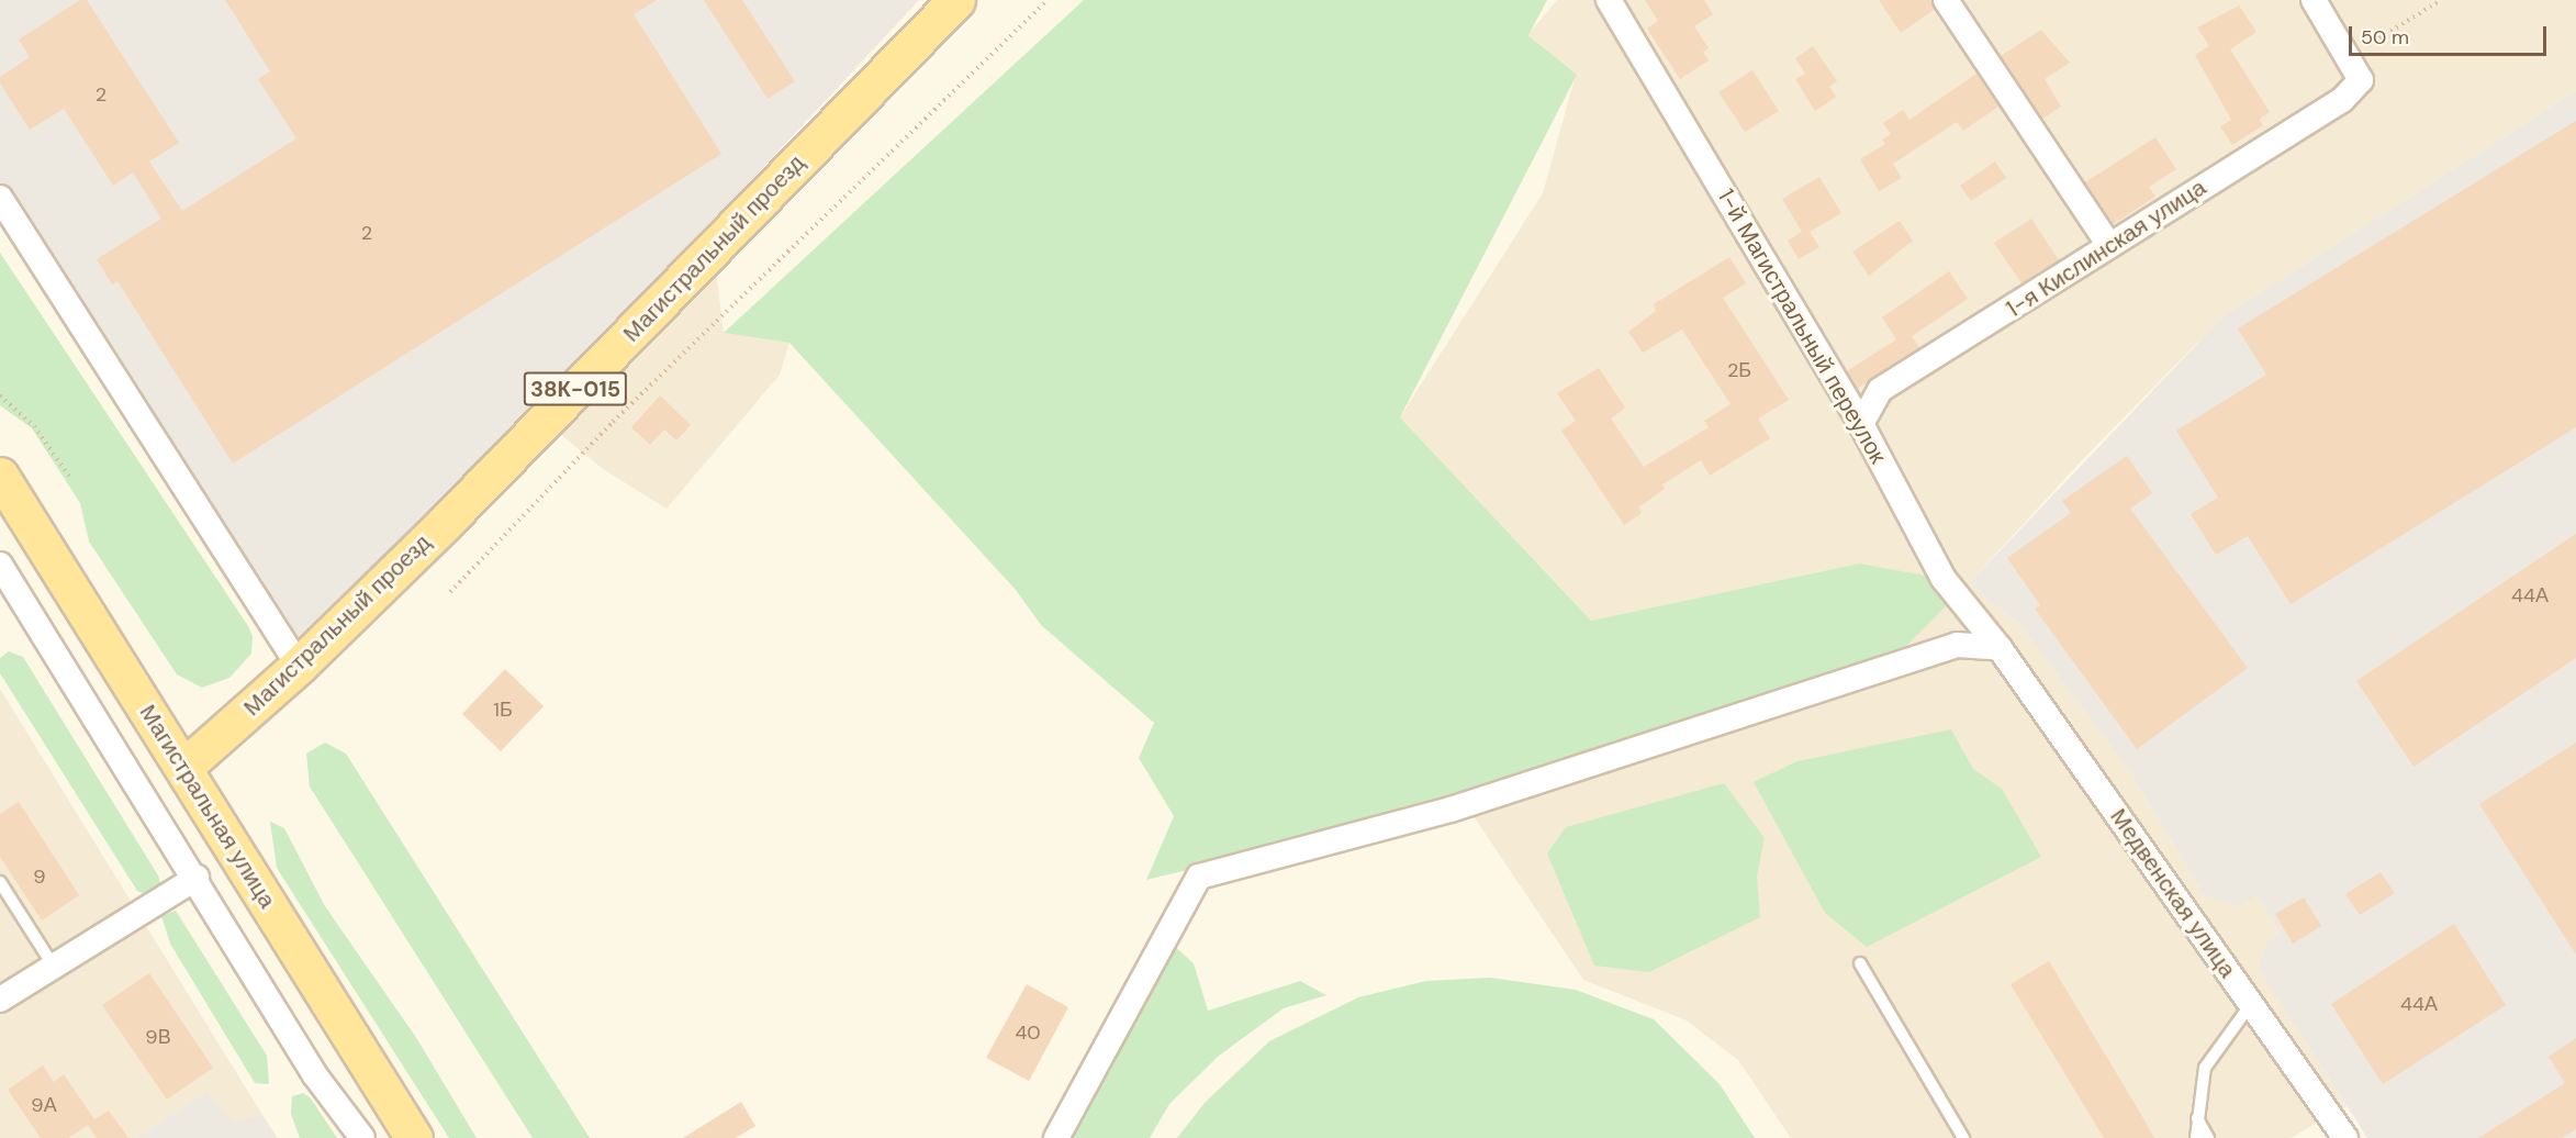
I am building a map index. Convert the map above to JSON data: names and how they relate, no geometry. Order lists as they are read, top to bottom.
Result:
{
  "streets": {
    "main road": ["Магистральный проезд", "38К-015", "Магистральная улица"],
    "street": ["1-я Кислинская улица", "1-й Магистральный переулок", "Медвенская улица"]
  },
  "crossings": [
    ["Магистральный проезд", "Магистральная улица"],
    ["1-я Кислинская улица", "1-й Магистральный переулок"],
    ["1-й Магистральный переулок", "Медвенская улица"]
  ],
  "house_numbers": [
    "2",
    "2",
    "2Б",
    "44А",
    "1Б",
    "9",
    "44А",
    "40",
    "9В",
    "9А"
  ],
  "scale_bar": "50 m"
}
